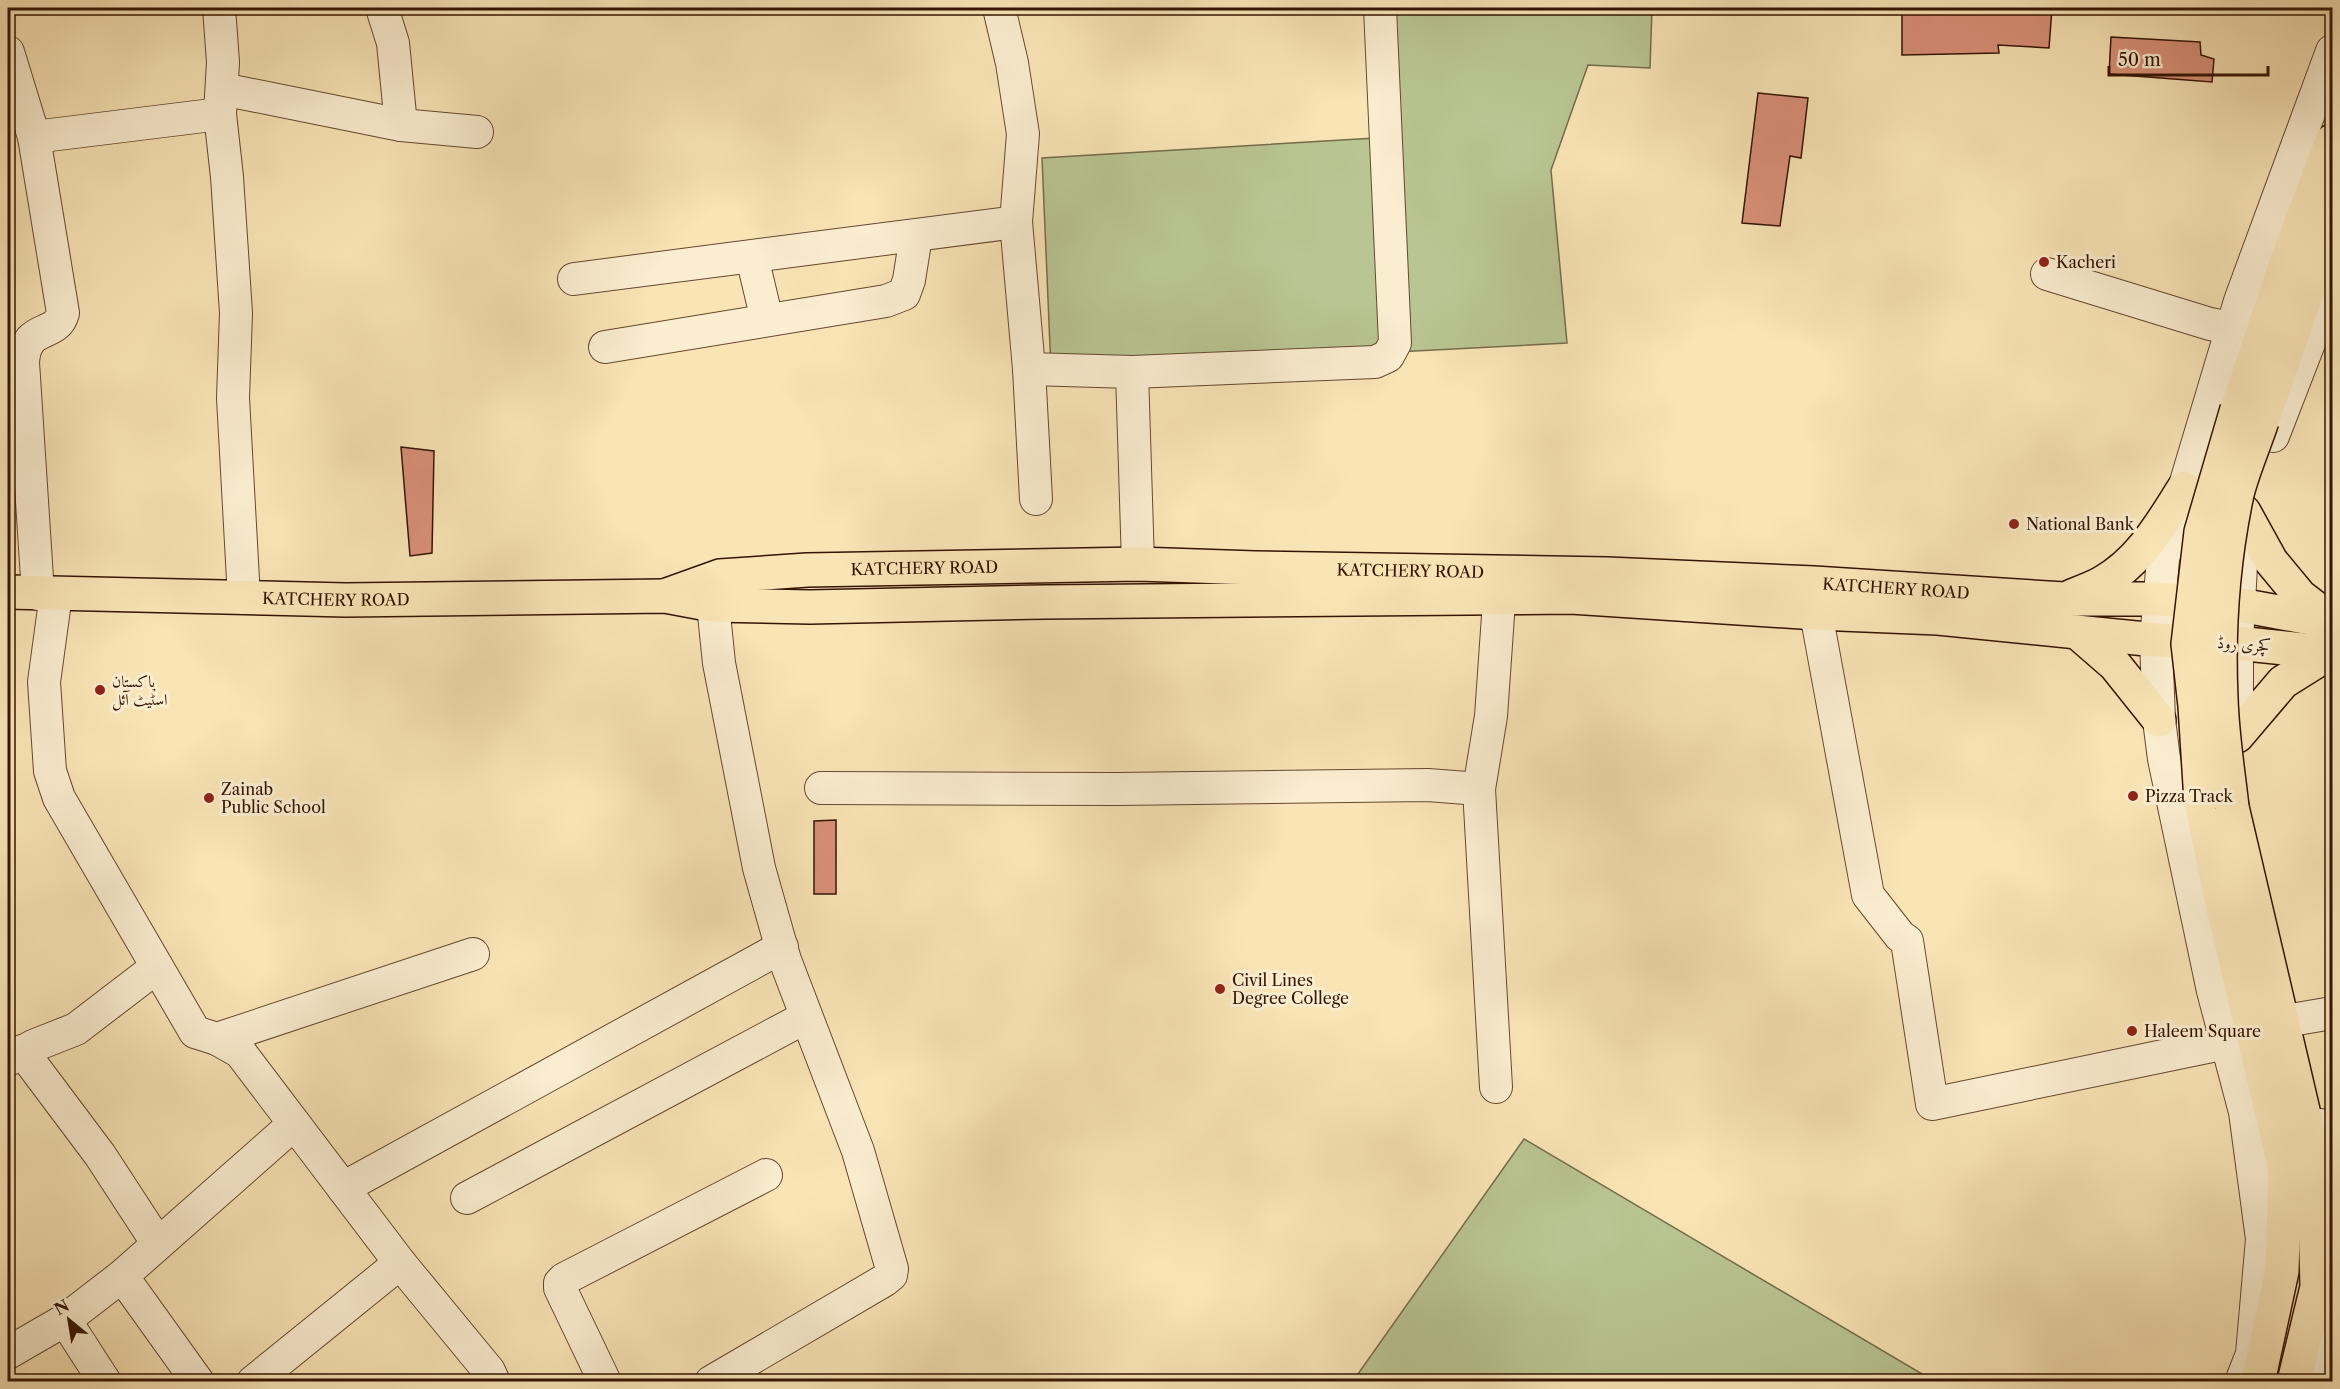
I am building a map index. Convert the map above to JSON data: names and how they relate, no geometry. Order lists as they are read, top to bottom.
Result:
{
  "streets": {
    "main road": ["KATCHERY ROAD", "کچری روڈ"]
  },
  "crossings": [
    ["KATCHERY ROAD", "کچری روڈ"]
  ],
  "places": [
    "Kacheri",
    "National Bank",
    "پاکستان اسٹیٹ آئل",
    "Pizza Track",
    "Zainab Public School",
    "Civil Lines Degree College",
    "Haleem Square"
  ],
  "scale_bar": "50 m",
  "north": "top left"
}
